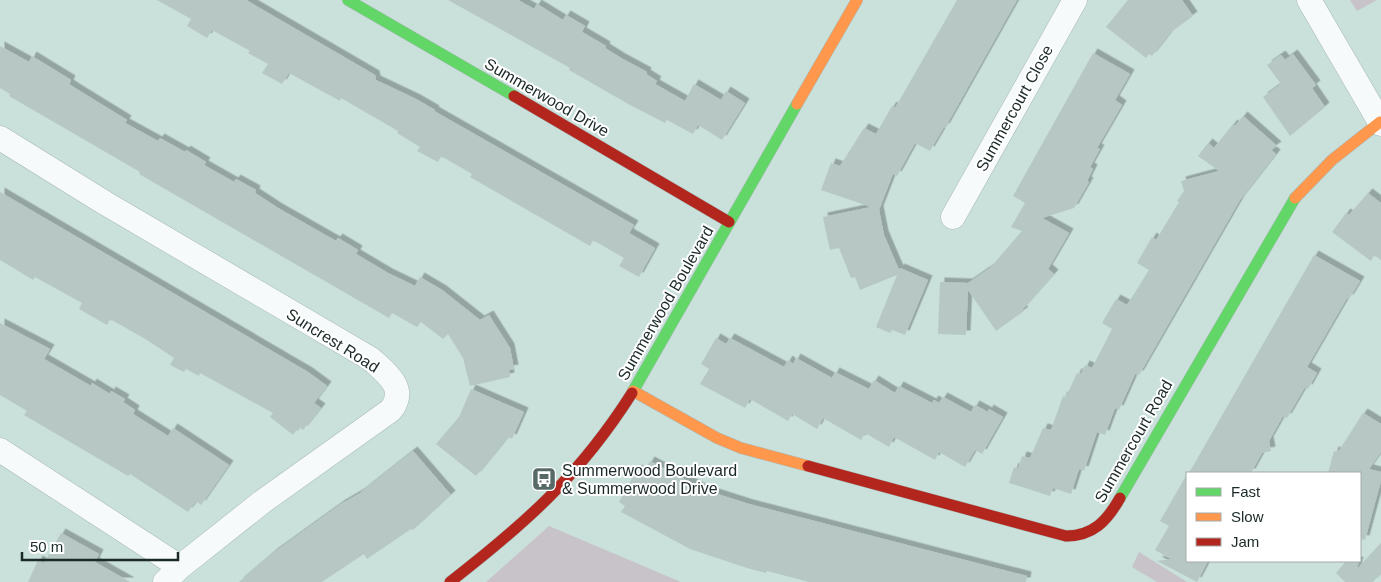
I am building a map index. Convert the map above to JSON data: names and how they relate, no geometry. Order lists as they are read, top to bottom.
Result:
{
  "streets": {
    "street": [
      "Summerwood Drive",
      "Summercourt Close",
      "Summerwood Boulevard",
      "Suncrest Road",
      "Summercourt Road"
    ]
  },
  "crossings": [
    ["Summerwood Drive", "Summerwood Boulevard"],
    ["Summerwood Boulevard", "Summercourt Road"]
  ],
  "places": {
    "bus stop": ["Summerwood Boulevard & Summerwood Drive"]
  },
  "legend": ["Fast", "Slow", "Jam"],
  "scale_bar": "50 m"
}
